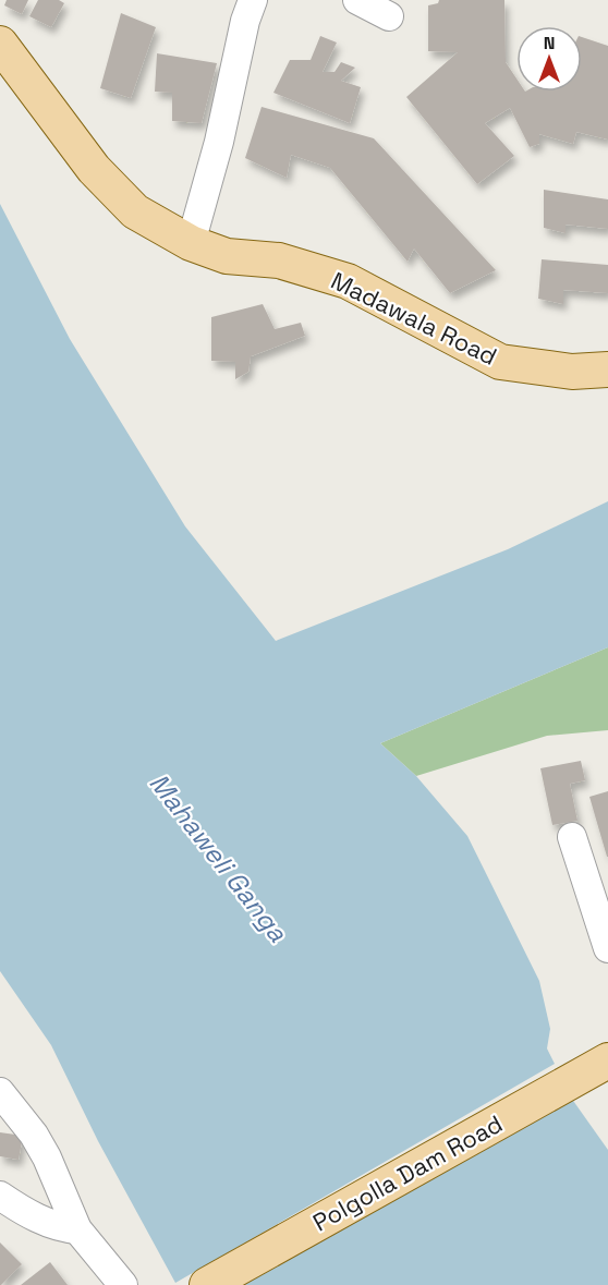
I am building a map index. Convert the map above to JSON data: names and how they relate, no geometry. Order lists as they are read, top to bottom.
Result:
{
  "streets": {
    "main road": ["Madawala Road", "Polgolla Dam Road"]
  },
  "water": ["Mahaweli Ganga"],
  "north": "top"
}
